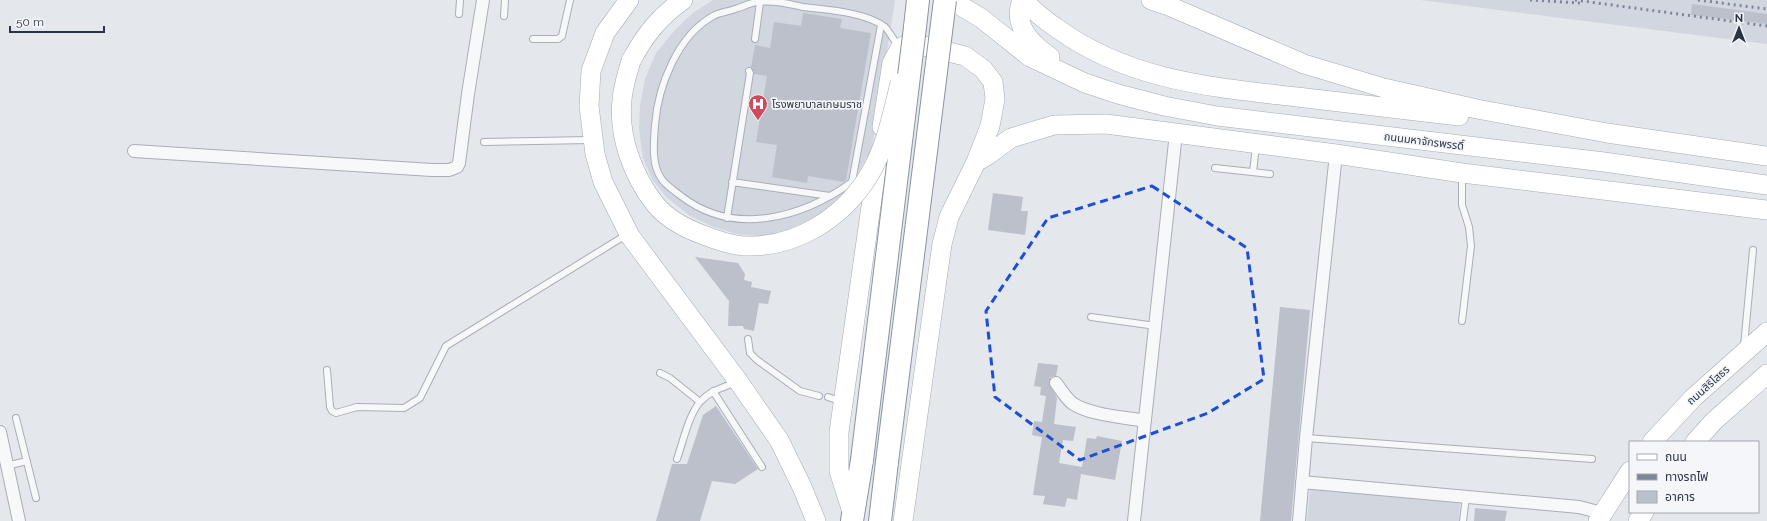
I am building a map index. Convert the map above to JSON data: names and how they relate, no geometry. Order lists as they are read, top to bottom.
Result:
{
  "streets": {
    "main road": ["ถนนมหาจักรพรรดิ์", "ถนนสิริโสธร"]
  },
  "places": {
    "hospital": ["โรงพยาบาลเกษมราช"]
  },
  "legend": ["ถนน", "ทางรถไฟ", "อาคาร"],
  "scale_bar": "50 m",
  "north": "top"
}
